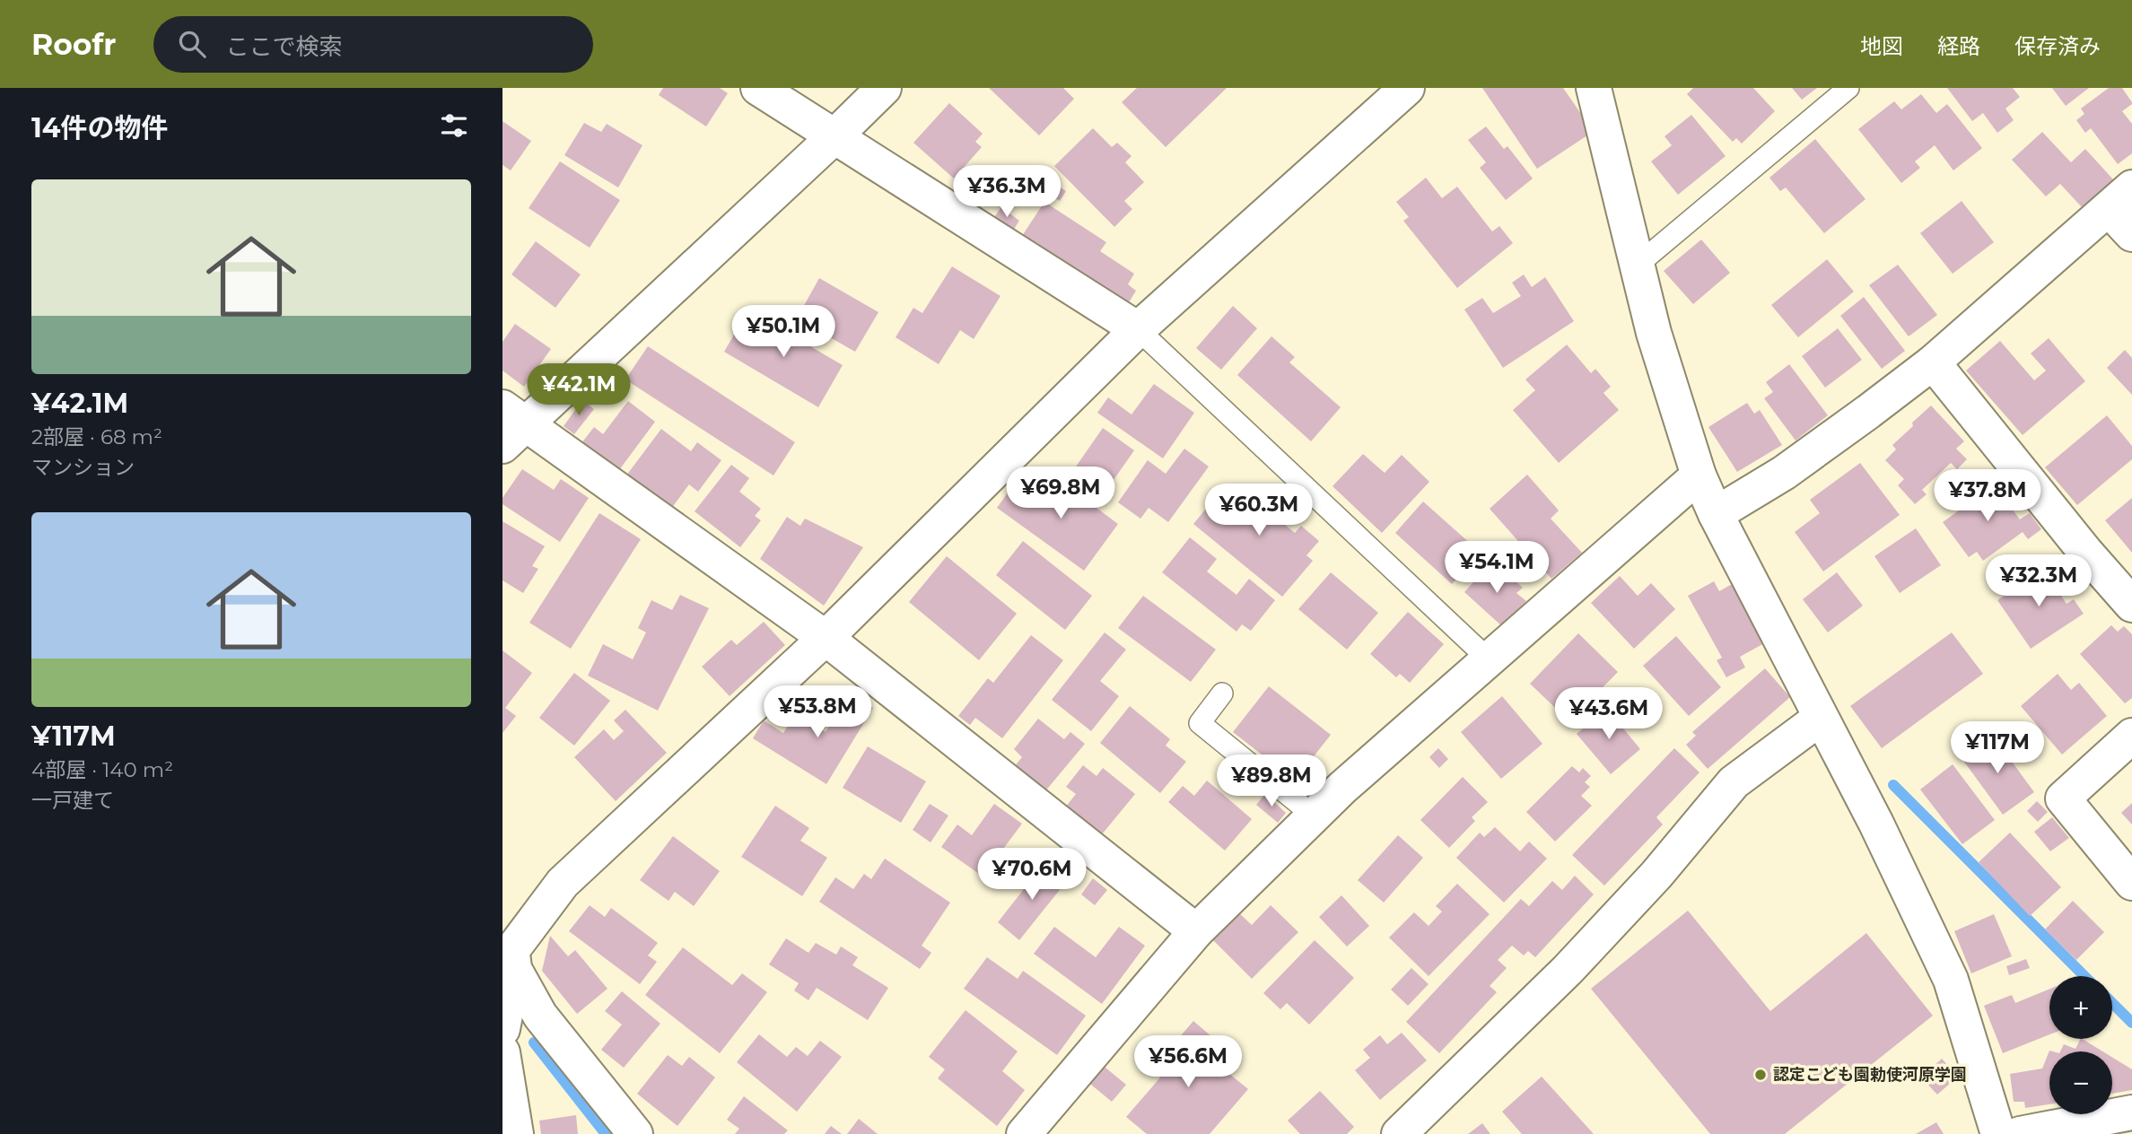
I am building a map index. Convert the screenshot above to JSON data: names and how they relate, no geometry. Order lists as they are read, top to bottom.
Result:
{
  "places": ["認定こども園勅使河原学園"],
  "page": {
    "header": "Roofr",
    "search": "ここで検索",
    "nav": ["地図", "経路", "保存済み"],
    "heading": "14件の物件",
    "list": [
      {
        "name": "¥42.1M",
        "note": "2部屋 · 68 m² · マンション"
      },
      {
        "name": "¥117M",
        "note": "4部屋 · 140 m² · 一戸建て"
      }
    ],
    "price": [
      "¥36.3M",
      "¥50.1M",
      "¥42.1M",
      "¥69.8M",
      "¥37.8M",
      "¥60.3M",
      "¥54.1M",
      "¥32.3M",
      "¥53.8M",
      "¥43.6M",
      "¥117M",
      "¥89.8M",
      "¥70.6M",
      "¥56.6M"
    ],
    "map_buttons": ["+", "−"]
  }
}
